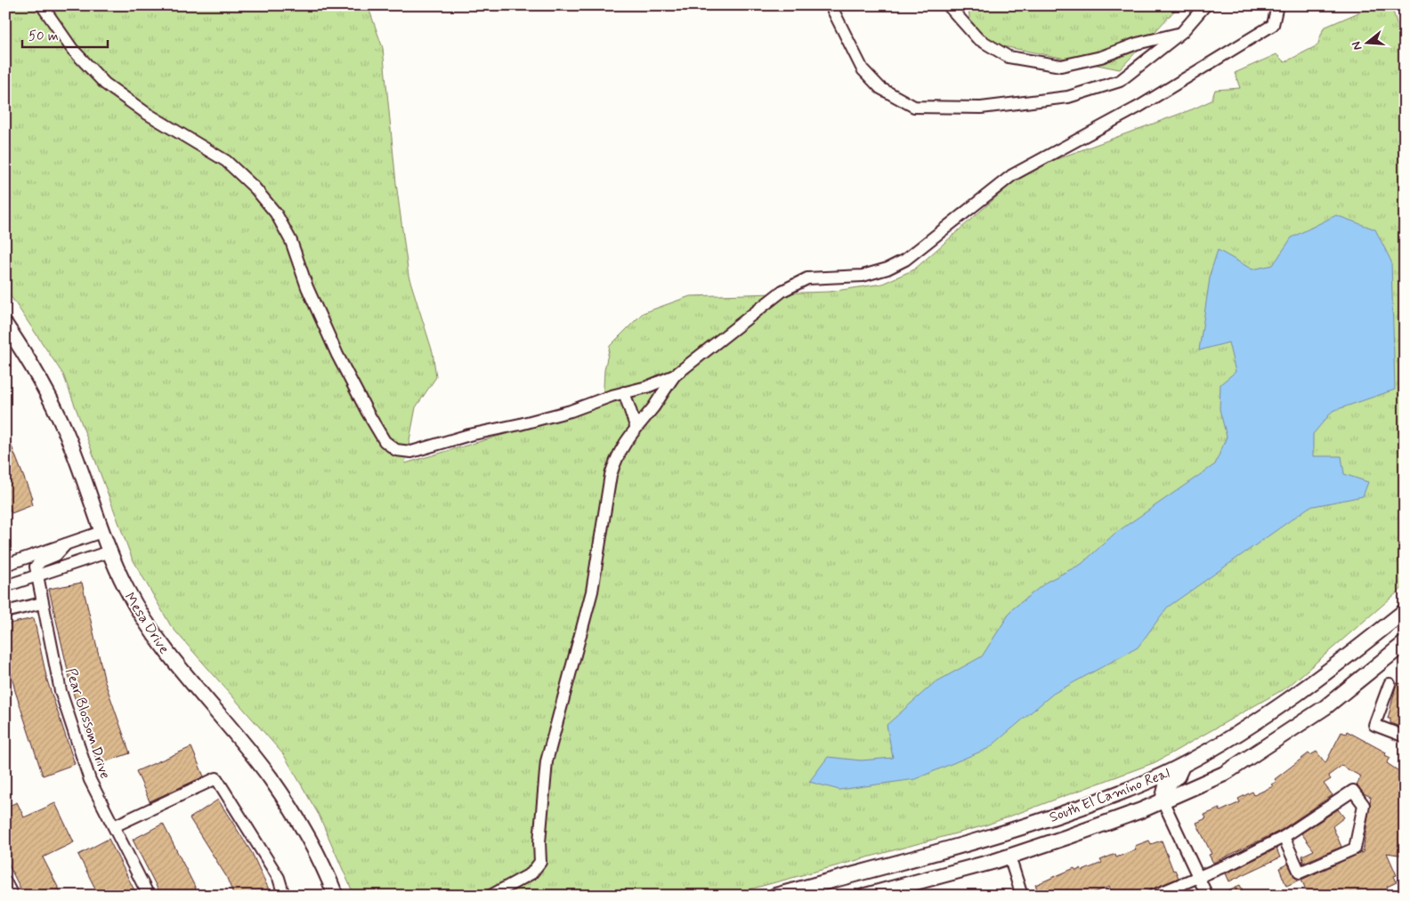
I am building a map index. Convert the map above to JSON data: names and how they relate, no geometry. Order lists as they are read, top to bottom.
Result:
{
  "streets": {
    "main road": ["Mesa Drive", "South El Camino Real"],
    "street": ["Pear Blossom Drive"]
  },
  "scale_bar": "50 m",
  "north": "left"
}
